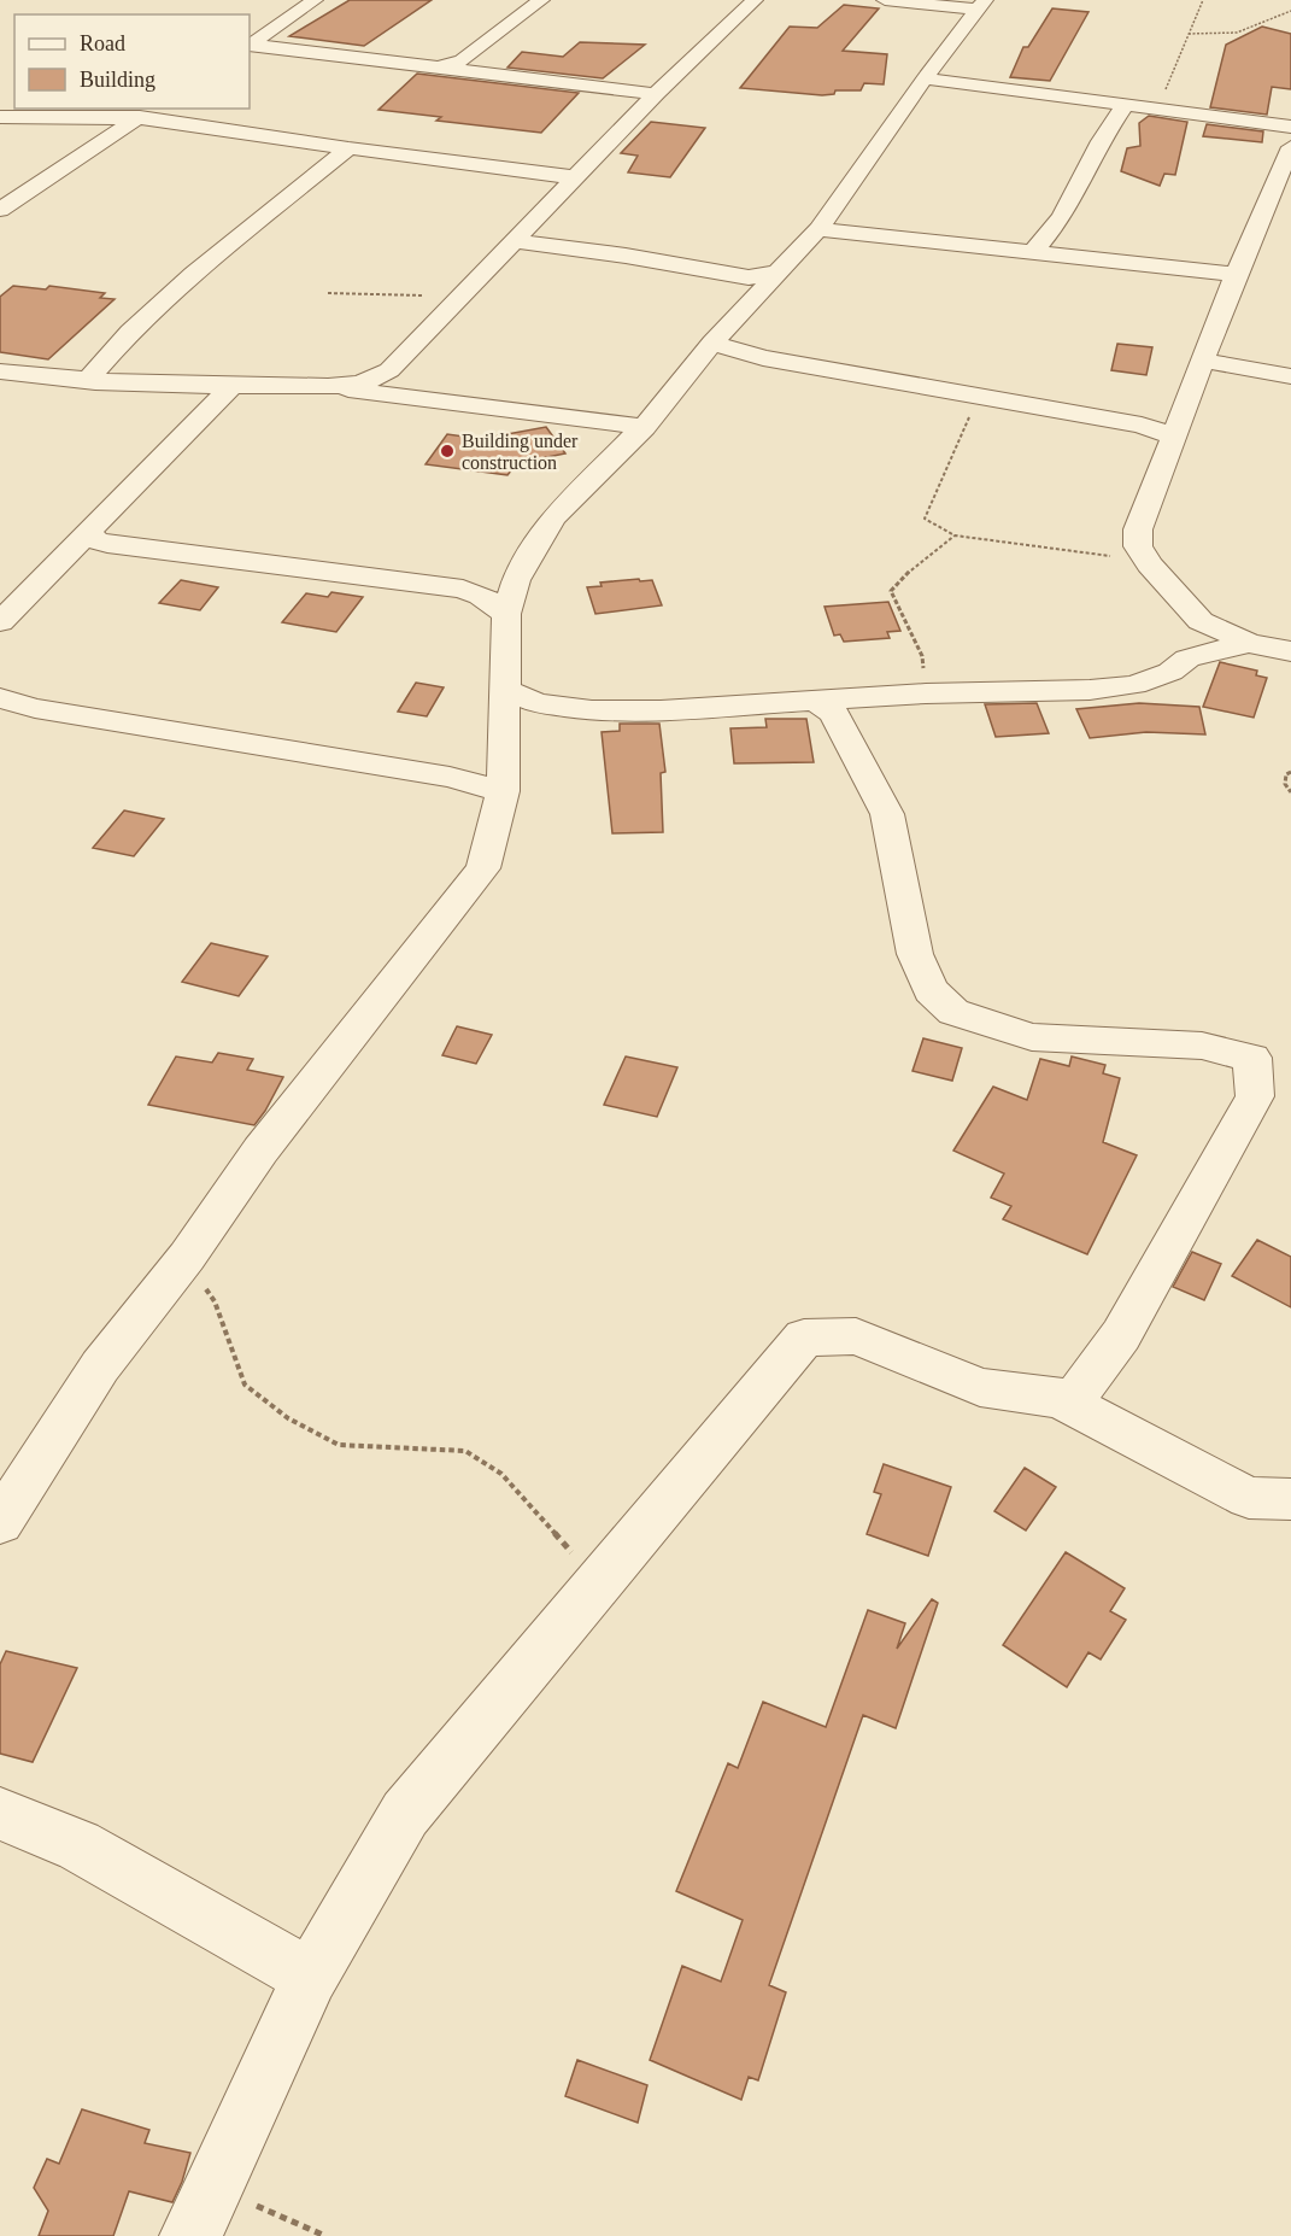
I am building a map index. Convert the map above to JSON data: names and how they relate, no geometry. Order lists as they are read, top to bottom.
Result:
{
  "places": ["Building under construction"],
  "legend": ["Road", "Building"]
}
